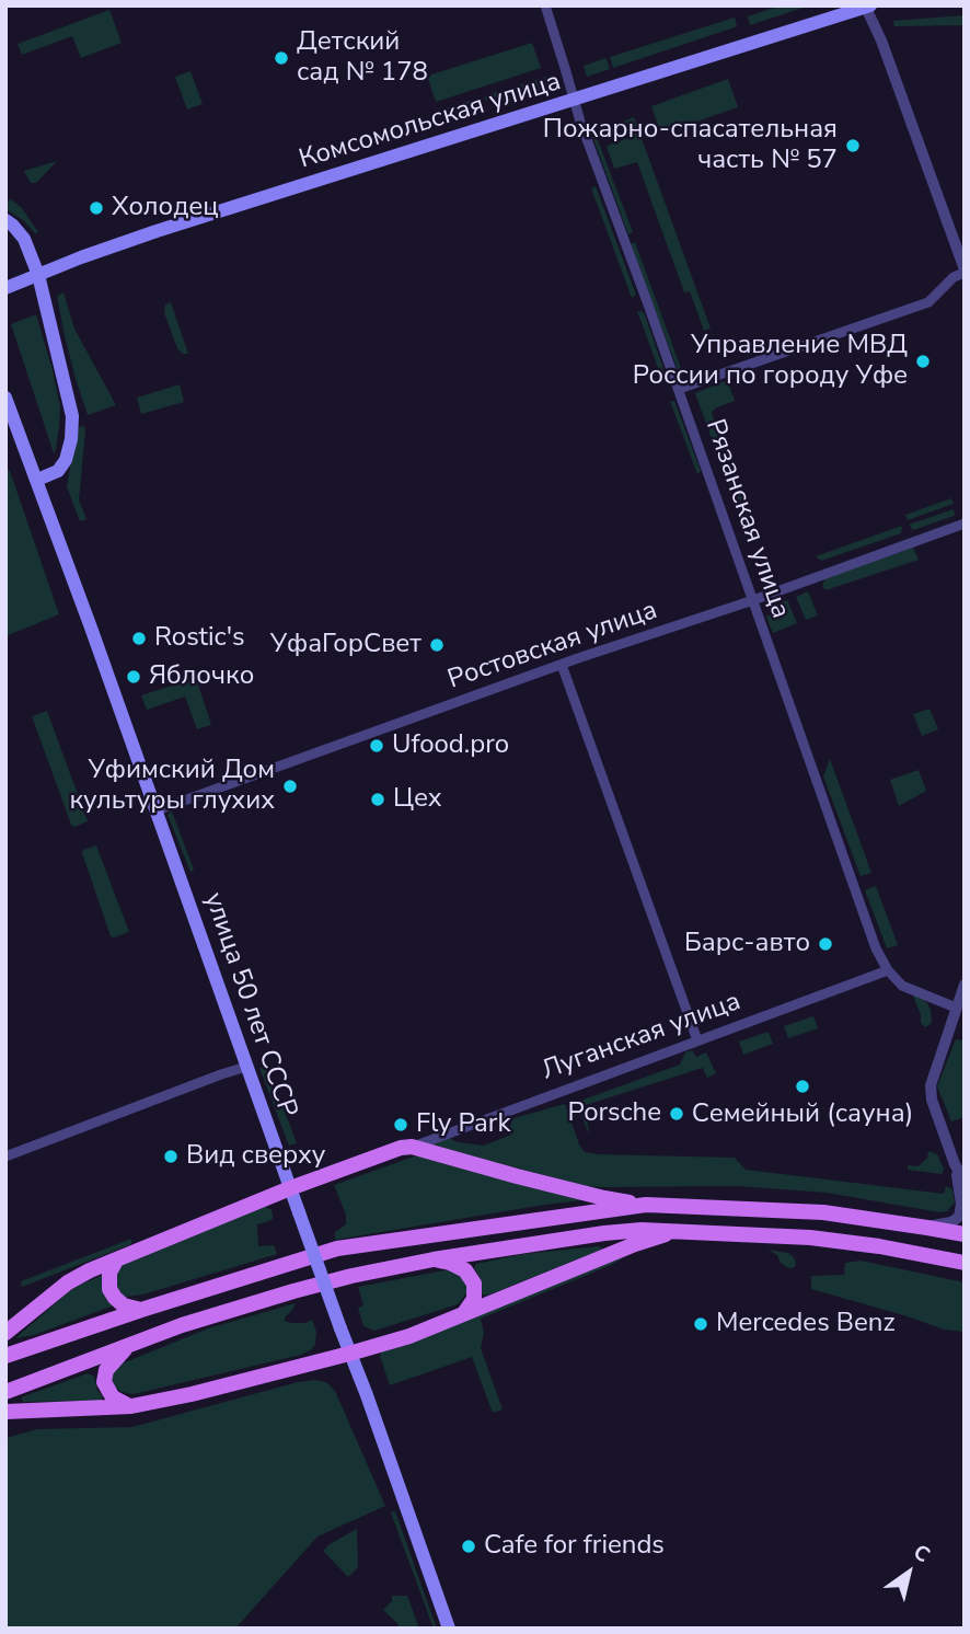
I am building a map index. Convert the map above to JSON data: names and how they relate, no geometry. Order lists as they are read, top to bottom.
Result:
{
  "streets": {
    "main road": ["Комсомольская улица", "улица 50 лет СССР"],
    "street": ["Рязанская улица", "Ростовская улица", "Луганская улица"]
  },
  "crossings": [
    ["Комсомольская улица", "Рязанская улица"],
    ["Рязанская улица", "Ростовская улица"],
    ["Рязанская улица", "Луганская улица"],
    ["Ростовская улица", "улица 50 лет СССР"]
  ],
  "places": [
    "Детский сад № 178",
    "Пожарно-спасательная часть № 57",
    "Холодец",
    "Управление МВД России по городу Уфе",
    "Rostic's",
    "УфаГорСвет",
    "Яблочко",
    "Ufood.pro",
    "Уфимский Дом культуры глухих",
    "Цех",
    "Барс-авто",
    "Семейный (сауна)",
    "Porsche",
    "Fly Park",
    "Вид сверху",
    "Mercedes Benz",
    "Cafe for friends"
  ],
  "north": "top right"
}
